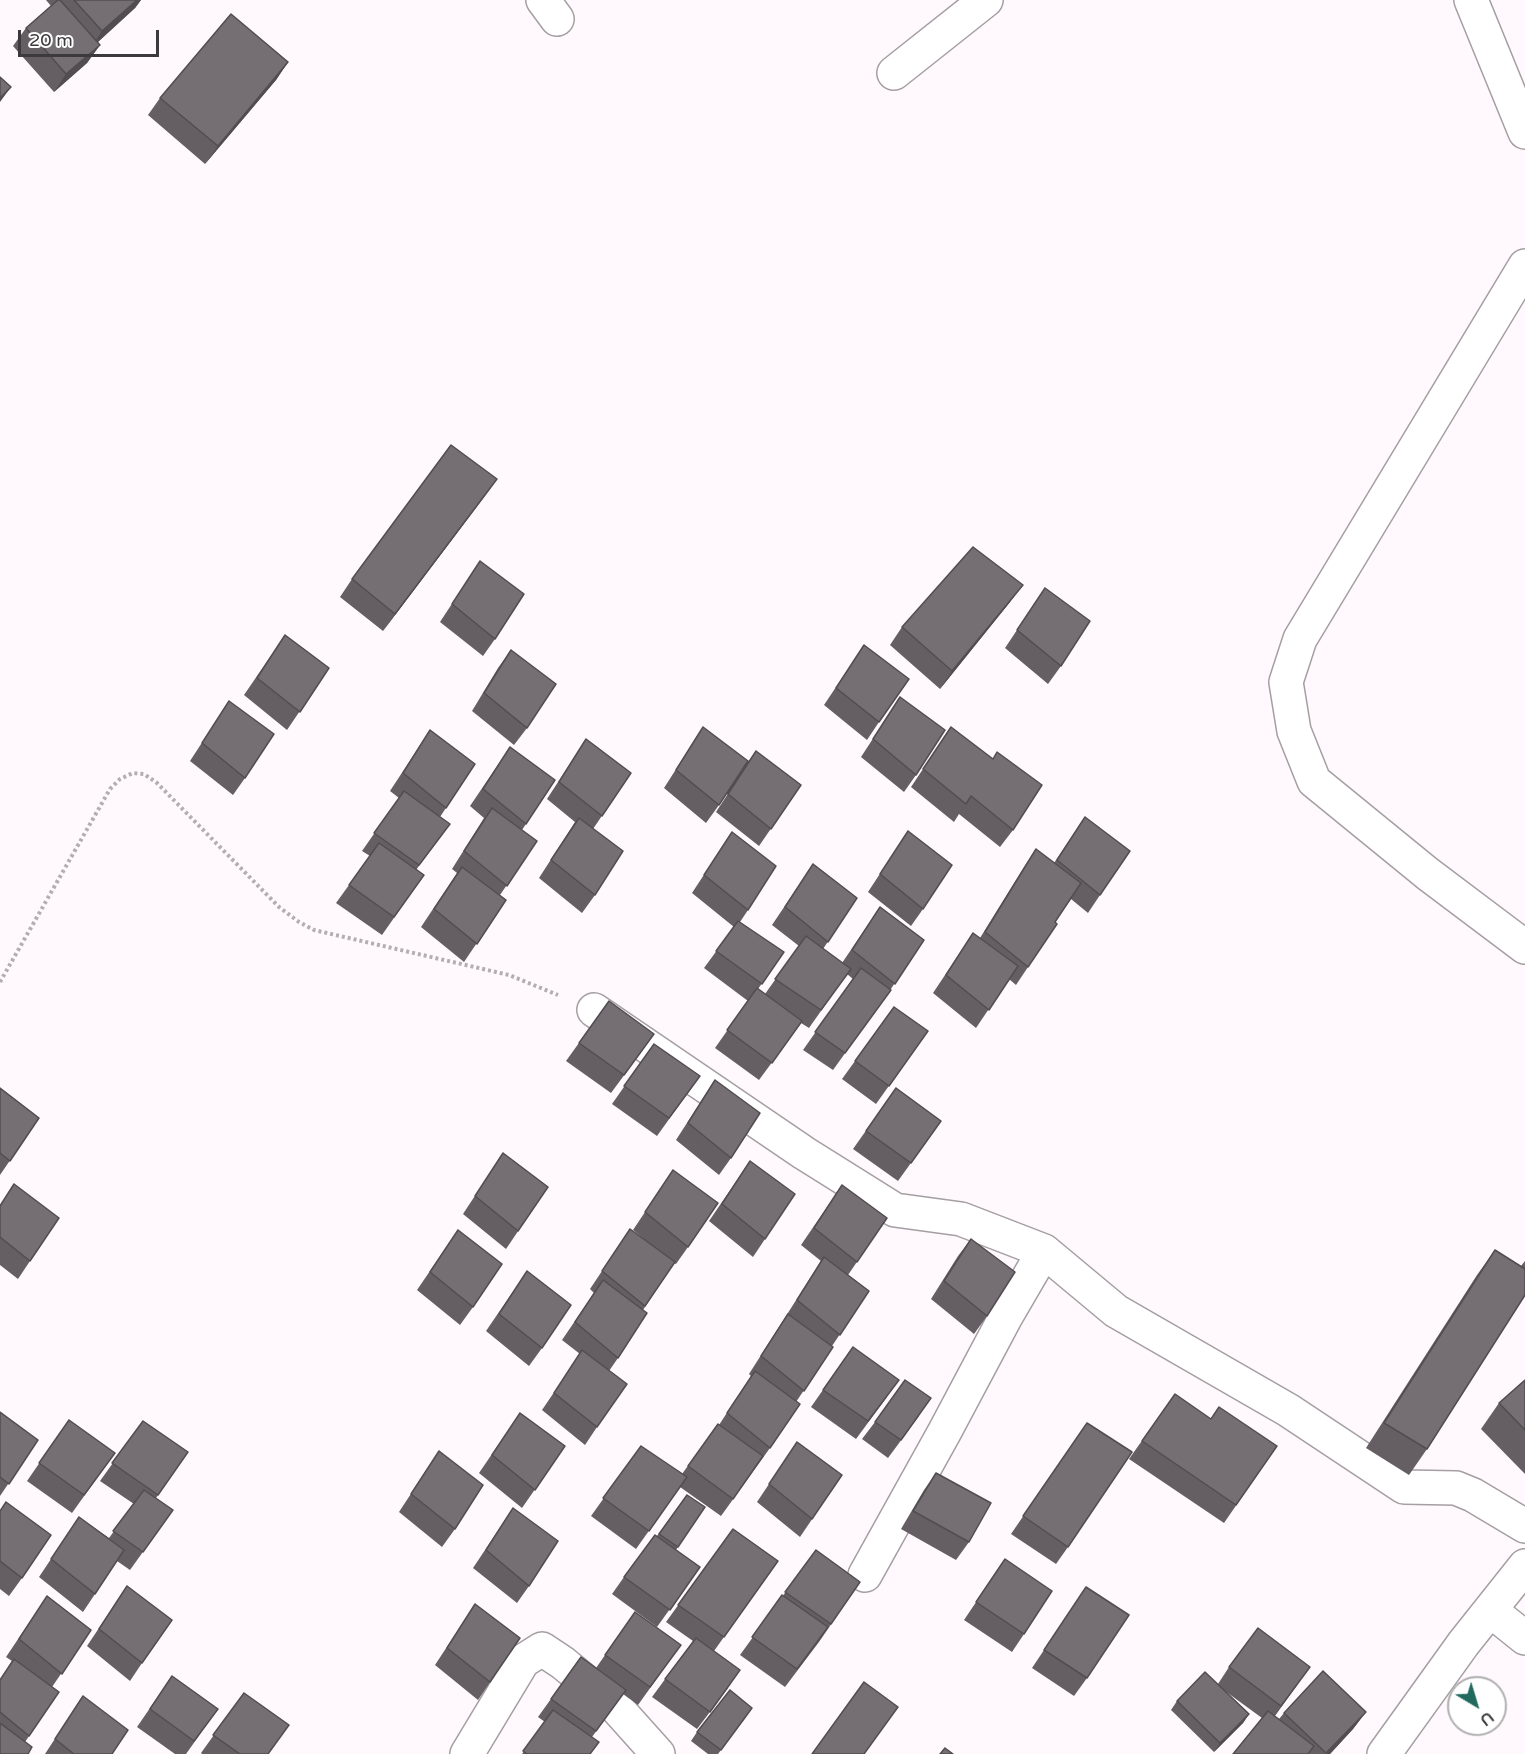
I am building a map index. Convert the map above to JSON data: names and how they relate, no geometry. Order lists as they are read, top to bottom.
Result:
{
  "scale_bar": "20 m",
  "north": "bottom right"
}
